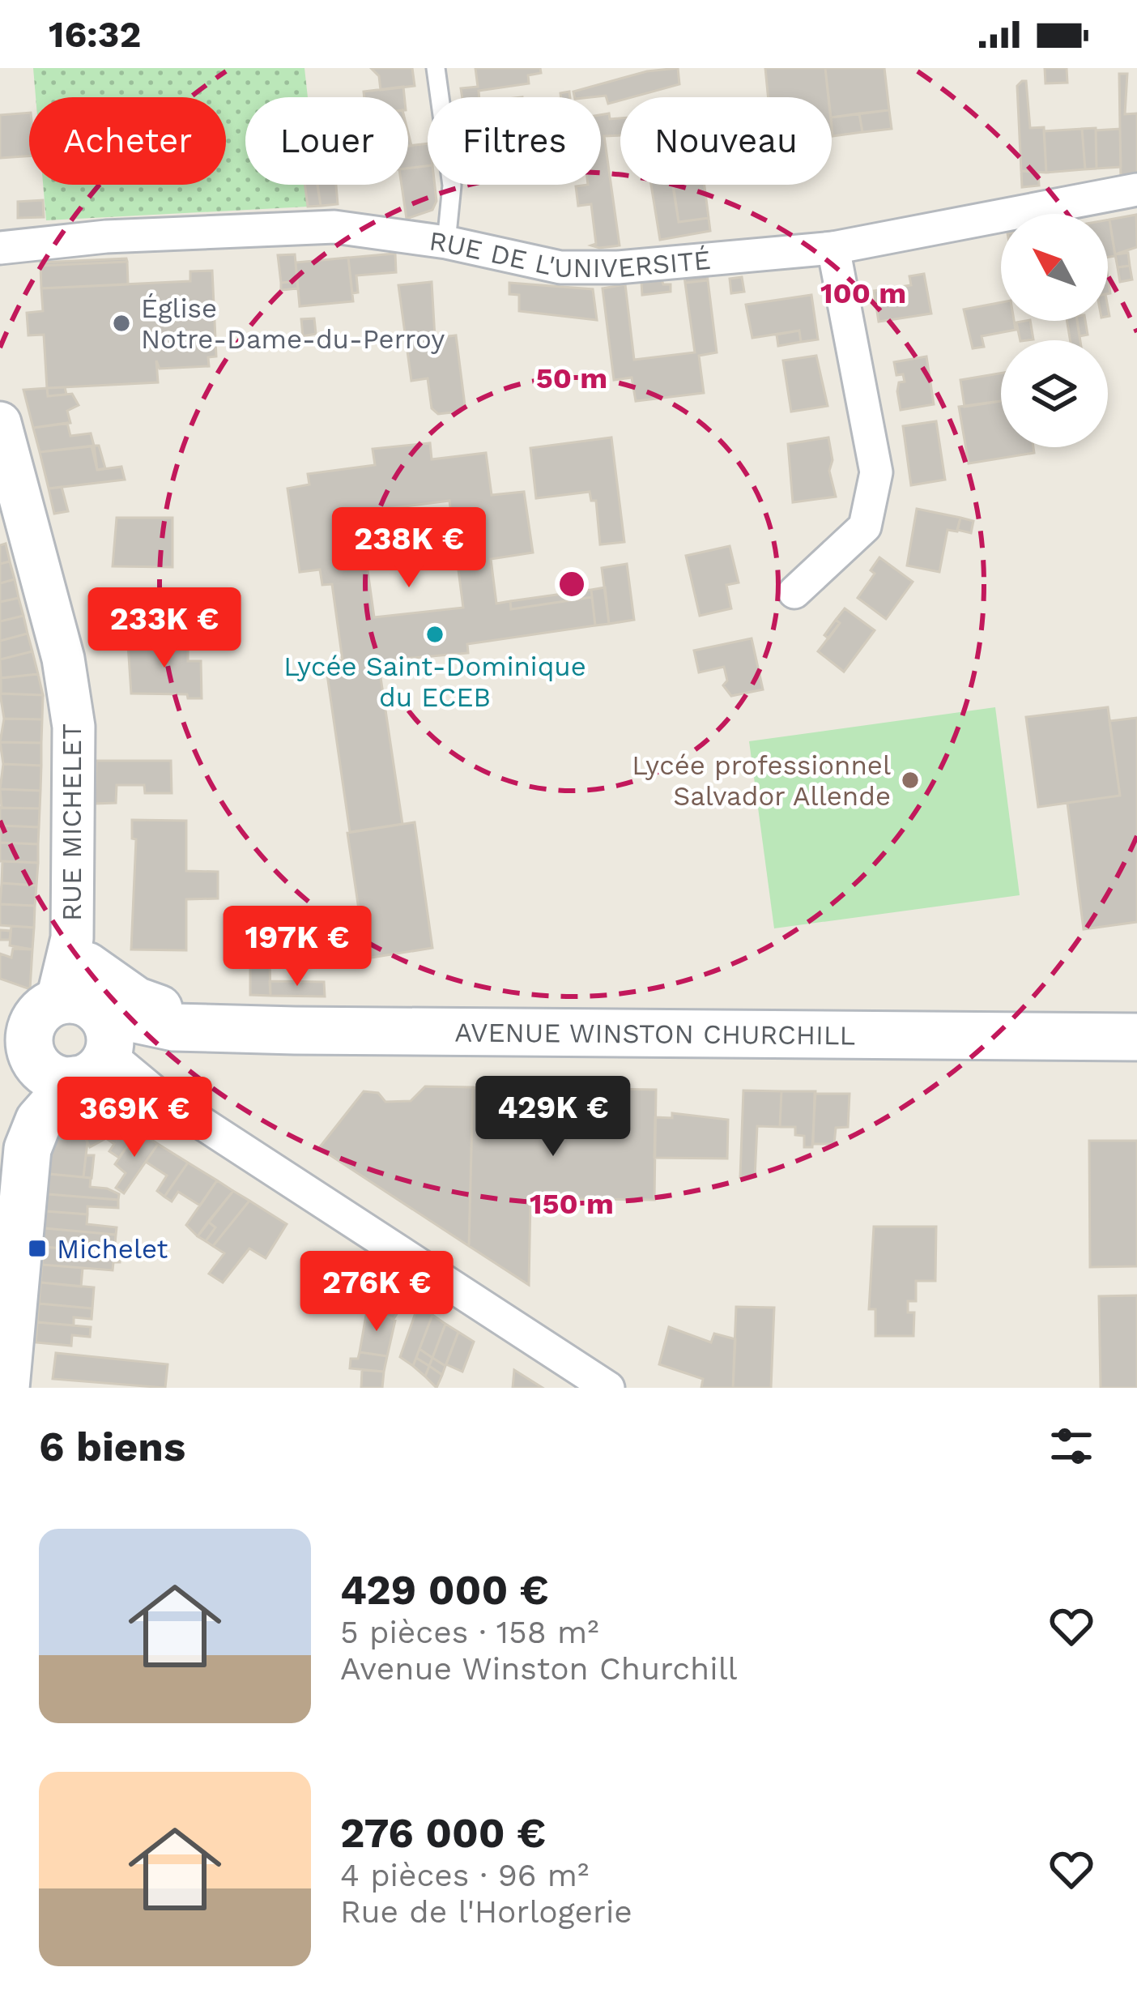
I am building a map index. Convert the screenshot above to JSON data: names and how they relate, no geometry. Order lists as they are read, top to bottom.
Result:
{
  "streets": {
    "main road": ["AVENUE WINSTON CHURCHILL"],
    "street": ["RUE DE L'UNIVERSITÉ", "RUE MICHELET"]
  },
  "crossings": [
    ["RUE MICHELET", "AVENUE WINSTON CHURCHILL"]
  ],
  "places": {
    "other": ["Église Notre-Dame-du-Perroy", "Lycée Saint-Dominique du ECEB", "Lycée professionnel Salvador Allende"],
    "transit": ["Michelet"]
  },
  "north": "top left",
  "page": {
    "status": "16:32",
    "chip": [
      "Acheter",
      "Louer",
      "Filtres",
      "Nouveau"
    ],
    "price": [
      "238K €",
      "233K €",
      "197K €",
      "429K €",
      "369K €",
      "276K €"
    ],
    "heading": "6 biens",
    "list": [
      {
        "name": "429 000 €",
        "note": "5 pièces · 158 m² · Avenue Winston Churchill"
      },
      {
        "name": "276 000 €",
        "note": "4 pièces · 96 m² · Rue de l'Horlogerie"
      }
    ]
  },
  "rings": ["100 m", "50 m", "150 m"]
}
